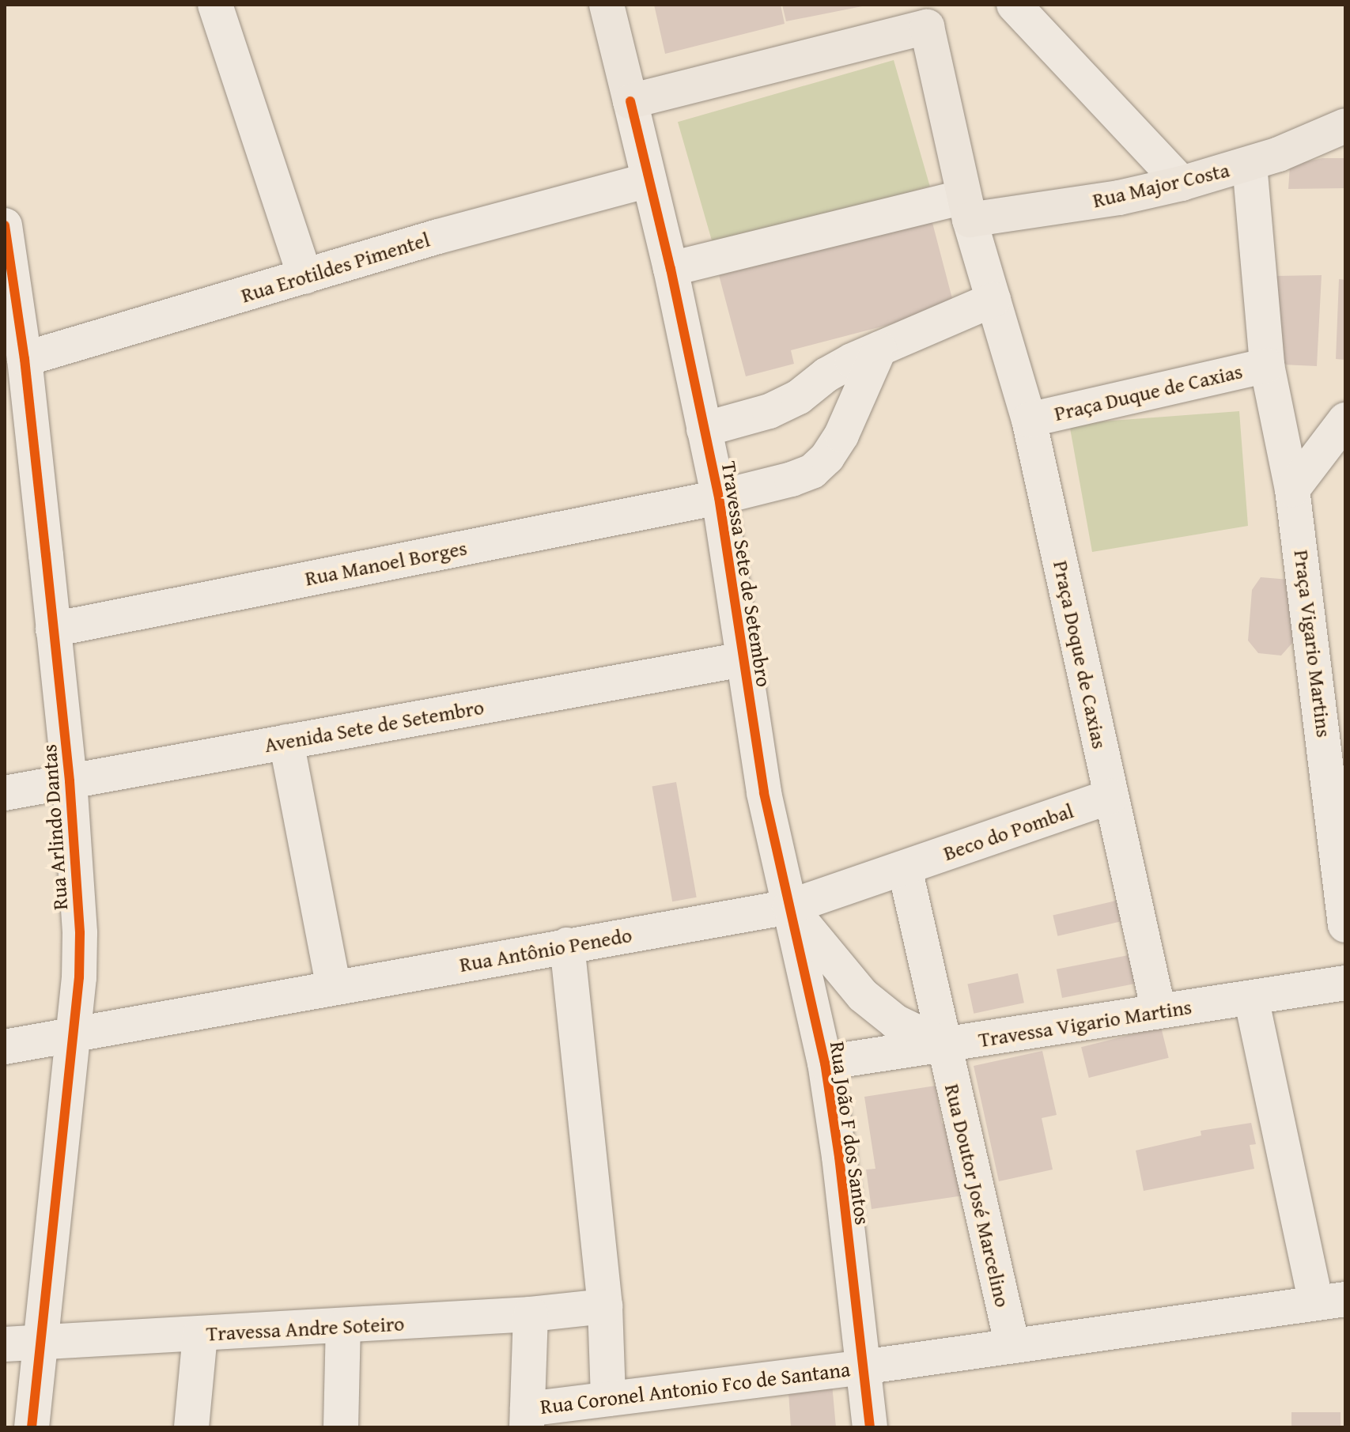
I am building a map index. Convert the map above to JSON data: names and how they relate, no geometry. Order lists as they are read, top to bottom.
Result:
{
  "streets": {
    "main road": ["Rua Major Costa"],
    "street": [
      "Rua Erotildes Pimentel",
      "Praça Duque de Caxias",
      "Rua Manoel Borges",
      "Travessa Sete de Setembro",
      "Praça Vigario Martins",
      "Praça Doque de Caxias",
      "Avenida Sete de Setembro",
      "Rua Arlindo Dantas",
      "Beco do Pombal",
      "Rua Antônio Penedo",
      "Travessa Vigario Martins",
      "Rua João F dos Santos",
      "Rua Doutor José Marcelino",
      "Travessa Andre Soteiro",
      "Rua Coronel Antonio Fco de Santana"
    ]
  },
  "crossings": [
    ["Rua Major Costa", "Praça Vigario Martins"],
    ["Rua Erotildes Pimentel", "Travessa Sete de Setembro"],
    ["Rua Erotildes Pimentel", "Rua Arlindo Dantas"],
    ["Praça Duque de Caxias", "Praça Vigario Martins"],
    ["Praça Duque de Caxias", "Praça Doque de Caxias"],
    ["Rua Manoel Borges", "Travessa Sete de Setembro"],
    ["Rua Manoel Borges", "Rua Arlindo Dantas"],
    ["Travessa Sete de Setembro", "Avenida Sete de Setembro"],
    ["Travessa Sete de Setembro", "Rua Antônio Penedo"],
    ["Travessa Sete de Setembro", "Rua João F dos Santos"],
    ["Praça Doque de Caxias", "Beco do Pombal"],
    ["Praça Doque de Caxias", "Travessa Vigario Martins"],
    ["Avenida Sete de Setembro", "Rua Arlindo Dantas"],
    ["Rua Arlindo Dantas", "Rua Antônio Penedo"],
    ["Rua Arlindo Dantas", "Travessa Andre Soteiro"],
    ["Beco do Pombal", "Rua Antônio Penedo"],
    ["Rua Antônio Penedo", "Rua João F dos Santos"],
    ["Travessa Vigario Martins", "Rua João F dos Santos"],
    ["Travessa Vigario Martins", "Rua Doutor José Marcelino"],
    ["Rua João F dos Santos", "Rua Coronel Antonio Fco de Santana"],
    ["Rua Doutor José Marcelino", "Rua Coronel Antonio Fco de Santana"]
  ]
}
